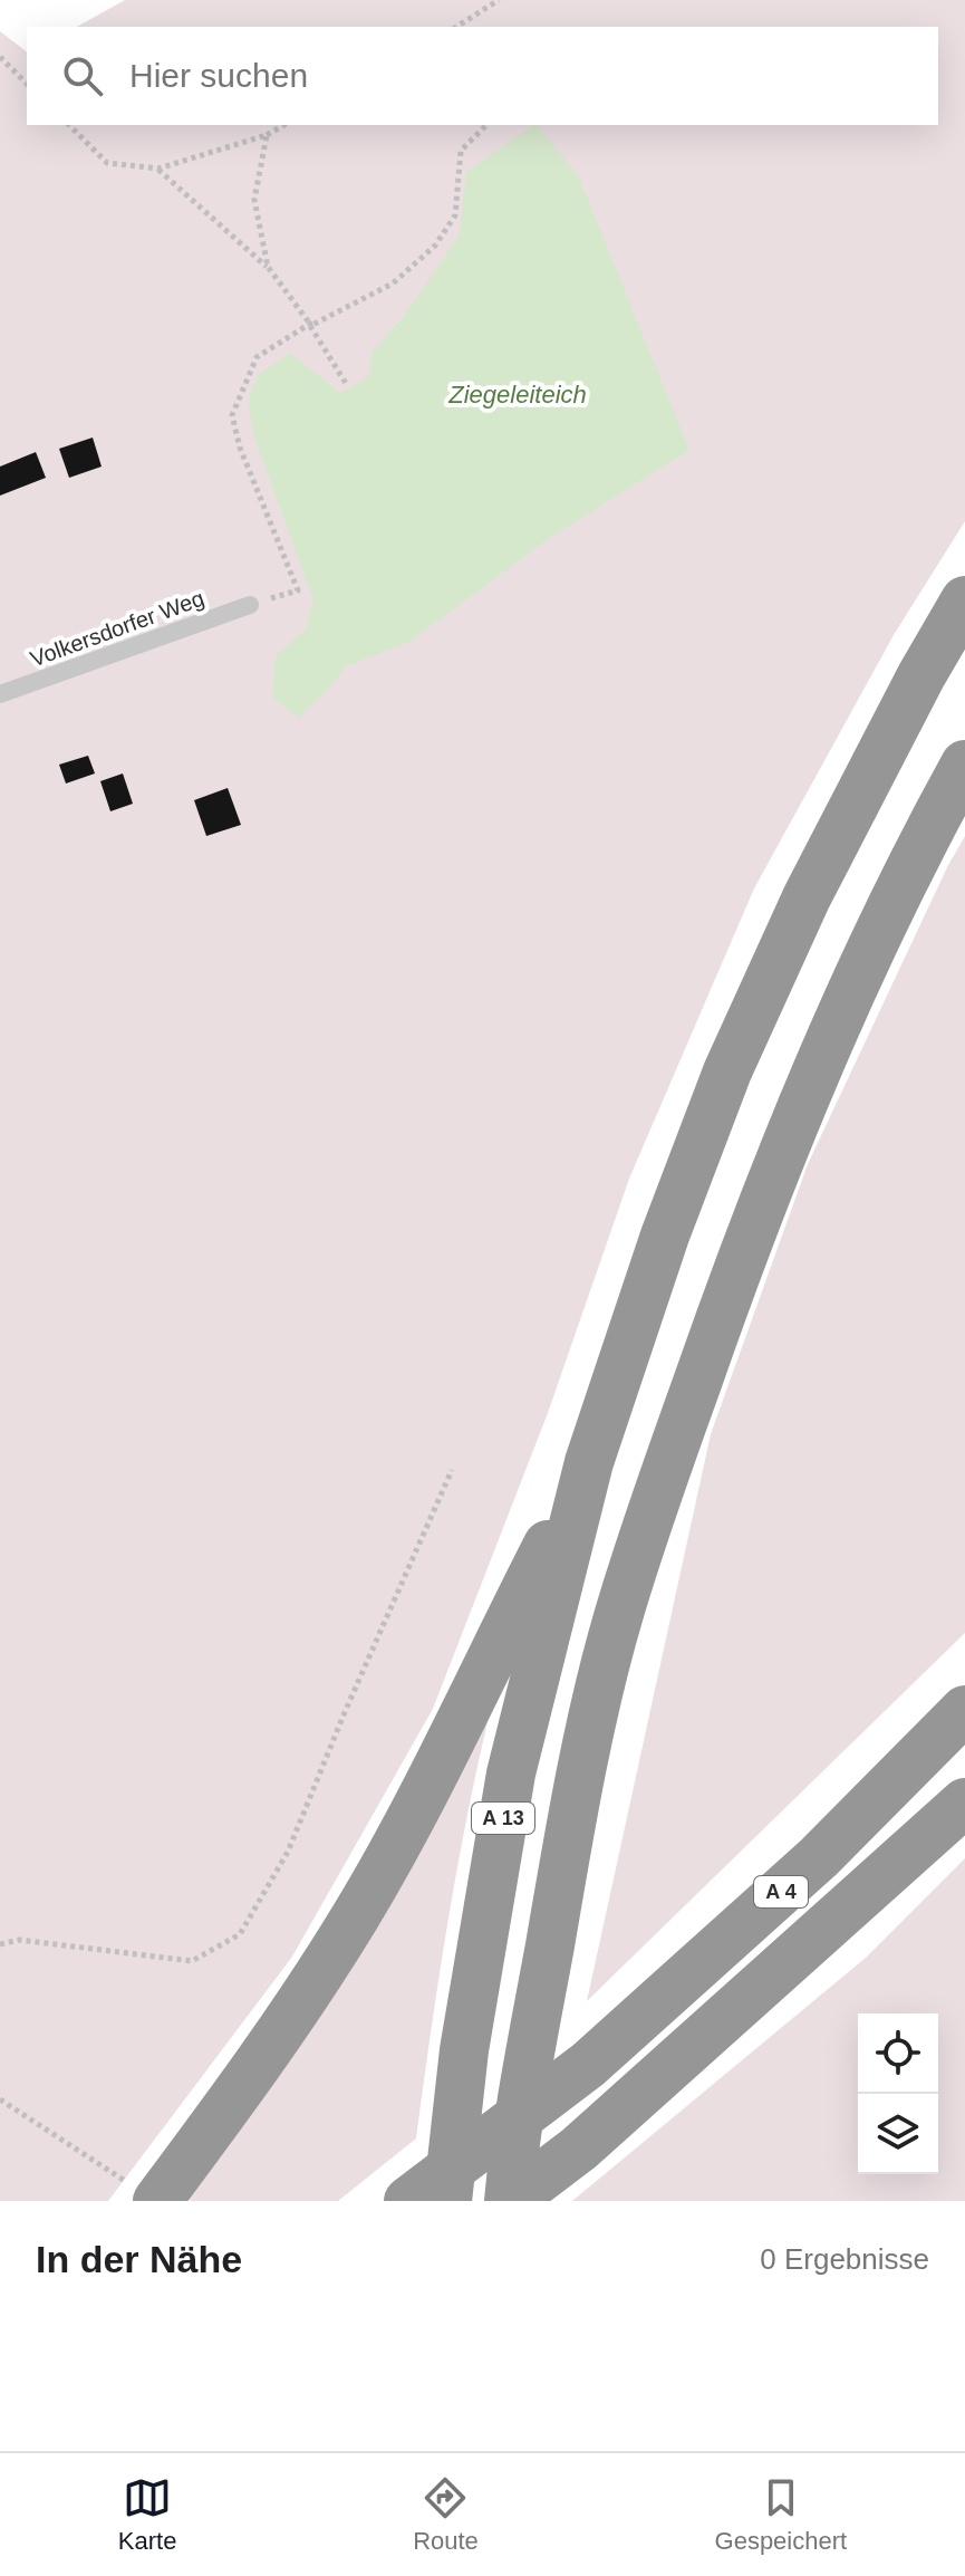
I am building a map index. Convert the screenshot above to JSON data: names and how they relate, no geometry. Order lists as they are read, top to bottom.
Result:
{
  "streets": {
    "highway": ["A 13", "A 4"],
    "lane": ["Volkersdorfer Weg"]
  },
  "water": ["Ziegeleiteich"],
  "page": {
    "search": "Hier suchen",
    "heading": ["In der Nähe", "0 Ergebnisse"],
    "nav": ["Karte", "Route", "Gespeichert"]
  }
}
